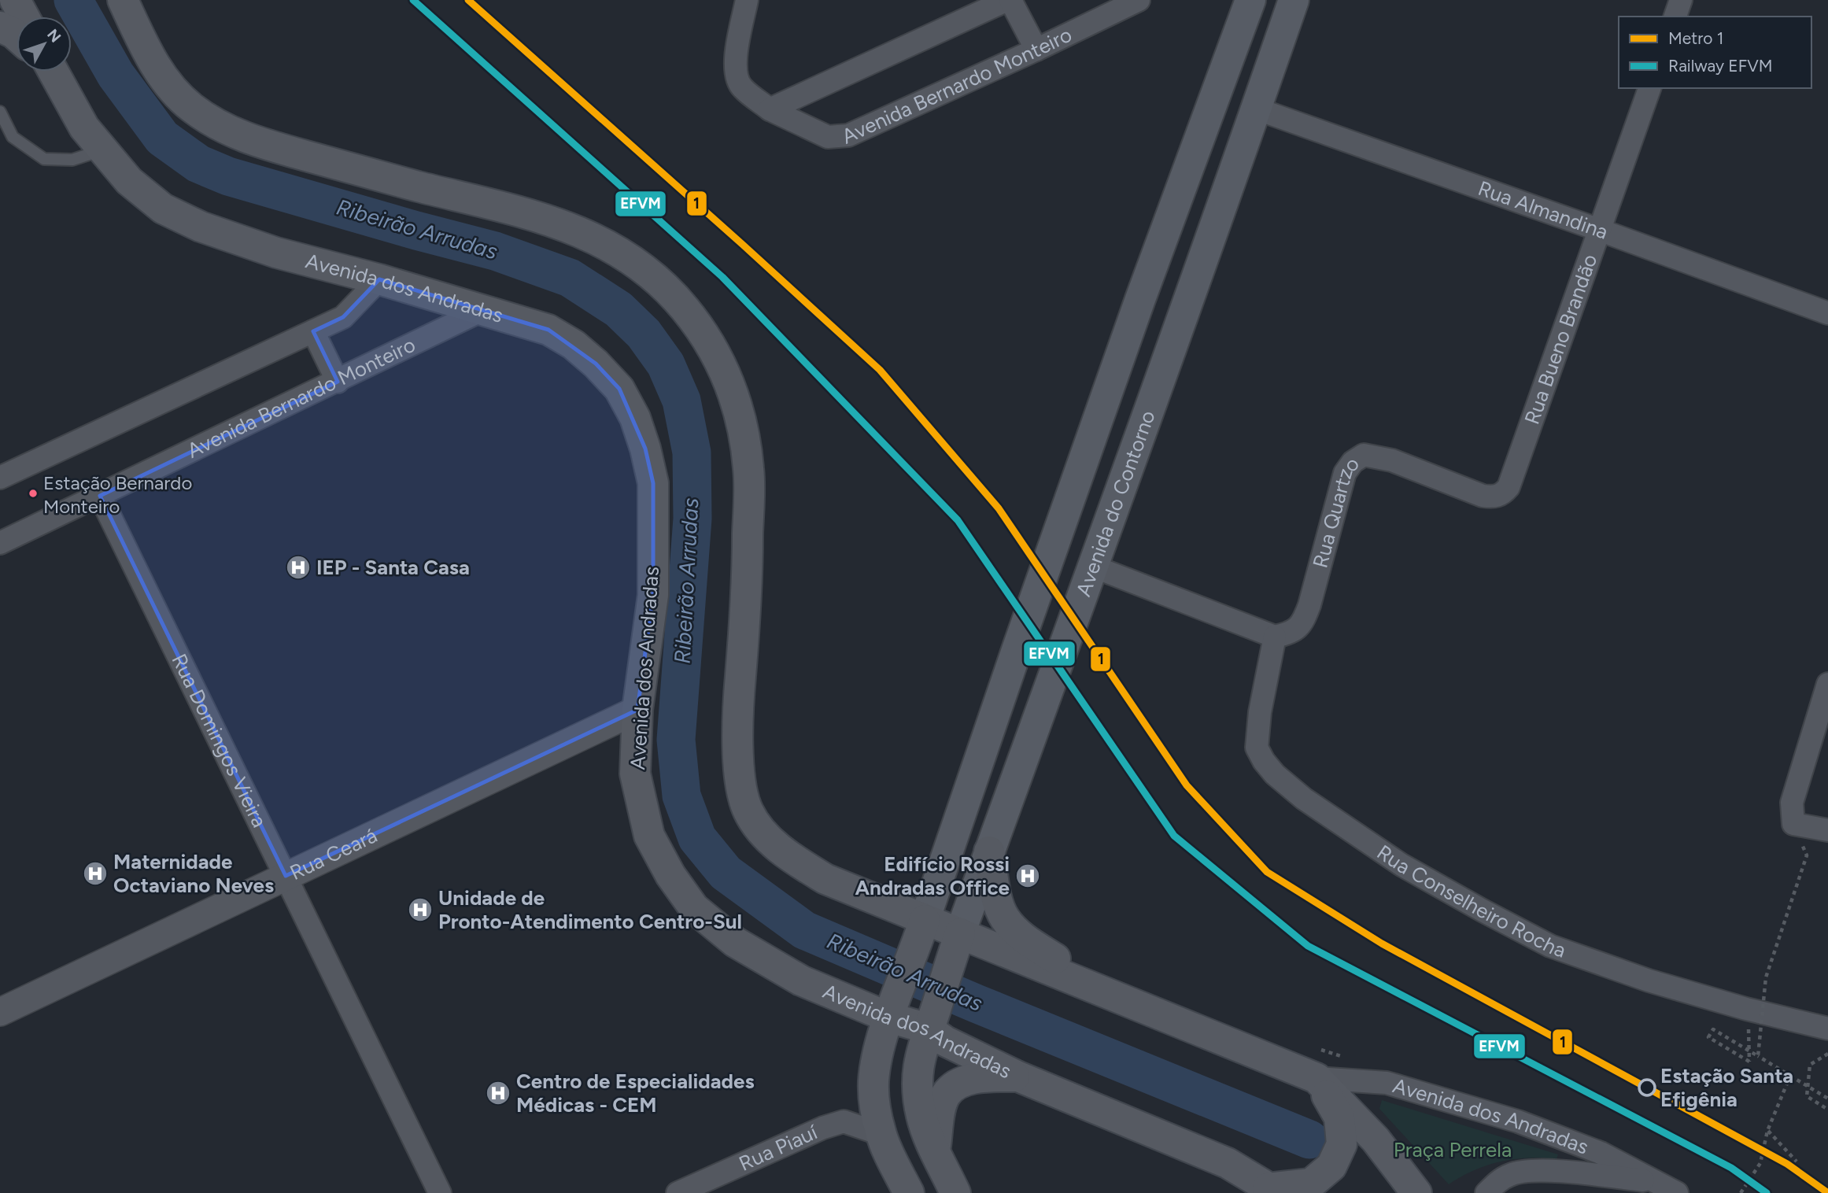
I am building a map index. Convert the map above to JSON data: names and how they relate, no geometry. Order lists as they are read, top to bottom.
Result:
{
  "streets": {
    "main road": ["Avenida dos Andradas", "Avenida do Contorno"],
    "street": [
      "Avenida Bernardo Monteiro",
      "Rua Almandina",
      "Rua Bueno Brandão",
      "Rua Quartzo",
      "Rua Domingos Vieira",
      "Rua Ceará",
      "Rua Conselheiro Rocha",
      "Rua Piauí"
    ]
  },
  "crossings": [
    ["Avenida Bernardo Monteiro", "Avenida dos Andradas"],
    ["Avenida Bernardo Monteiro", "Rua Domingos Vieira"],
    ["Rua Almandina", "Rua Bueno Brandão"],
    ["Rua Almandina", "Avenida do Contorno"],
    ["Avenida dos Andradas", "Avenida do Contorno"],
    ["Avenida dos Andradas", "Rua Ceará"],
    ["Rua Bueno Brandão", "Rua Quartzo"],
    ["Avenida do Contorno", "Rua Piauí"],
    ["Rua Quartzo", "Rua Conselheiro Rocha"],
    ["Rua Domingos Vieira", "Rua Ceará"]
  ],
  "water": ["Ribeirão Arrudas"],
  "parks": ["Praça Perrela"],
  "places": {
    "other": ["Estação Bernardo Monteiro", "Estação Santa Efigênia"],
    "hospital": [
      "IEP - Santa Casa",
      "Maternidade Octaviano Neves",
      "Edifício Rossi Andradas Office",
      "Unidade de Pronto-Atendimento Centro-Sul",
      "Centro de Especialidades Médicas - CEM"
    ]
  },
  "lines": ["metro line 1", "rail line EFVM"],
  "legend": ["Metro 1", "Railway EFVM"],
  "north": "top right"
}
